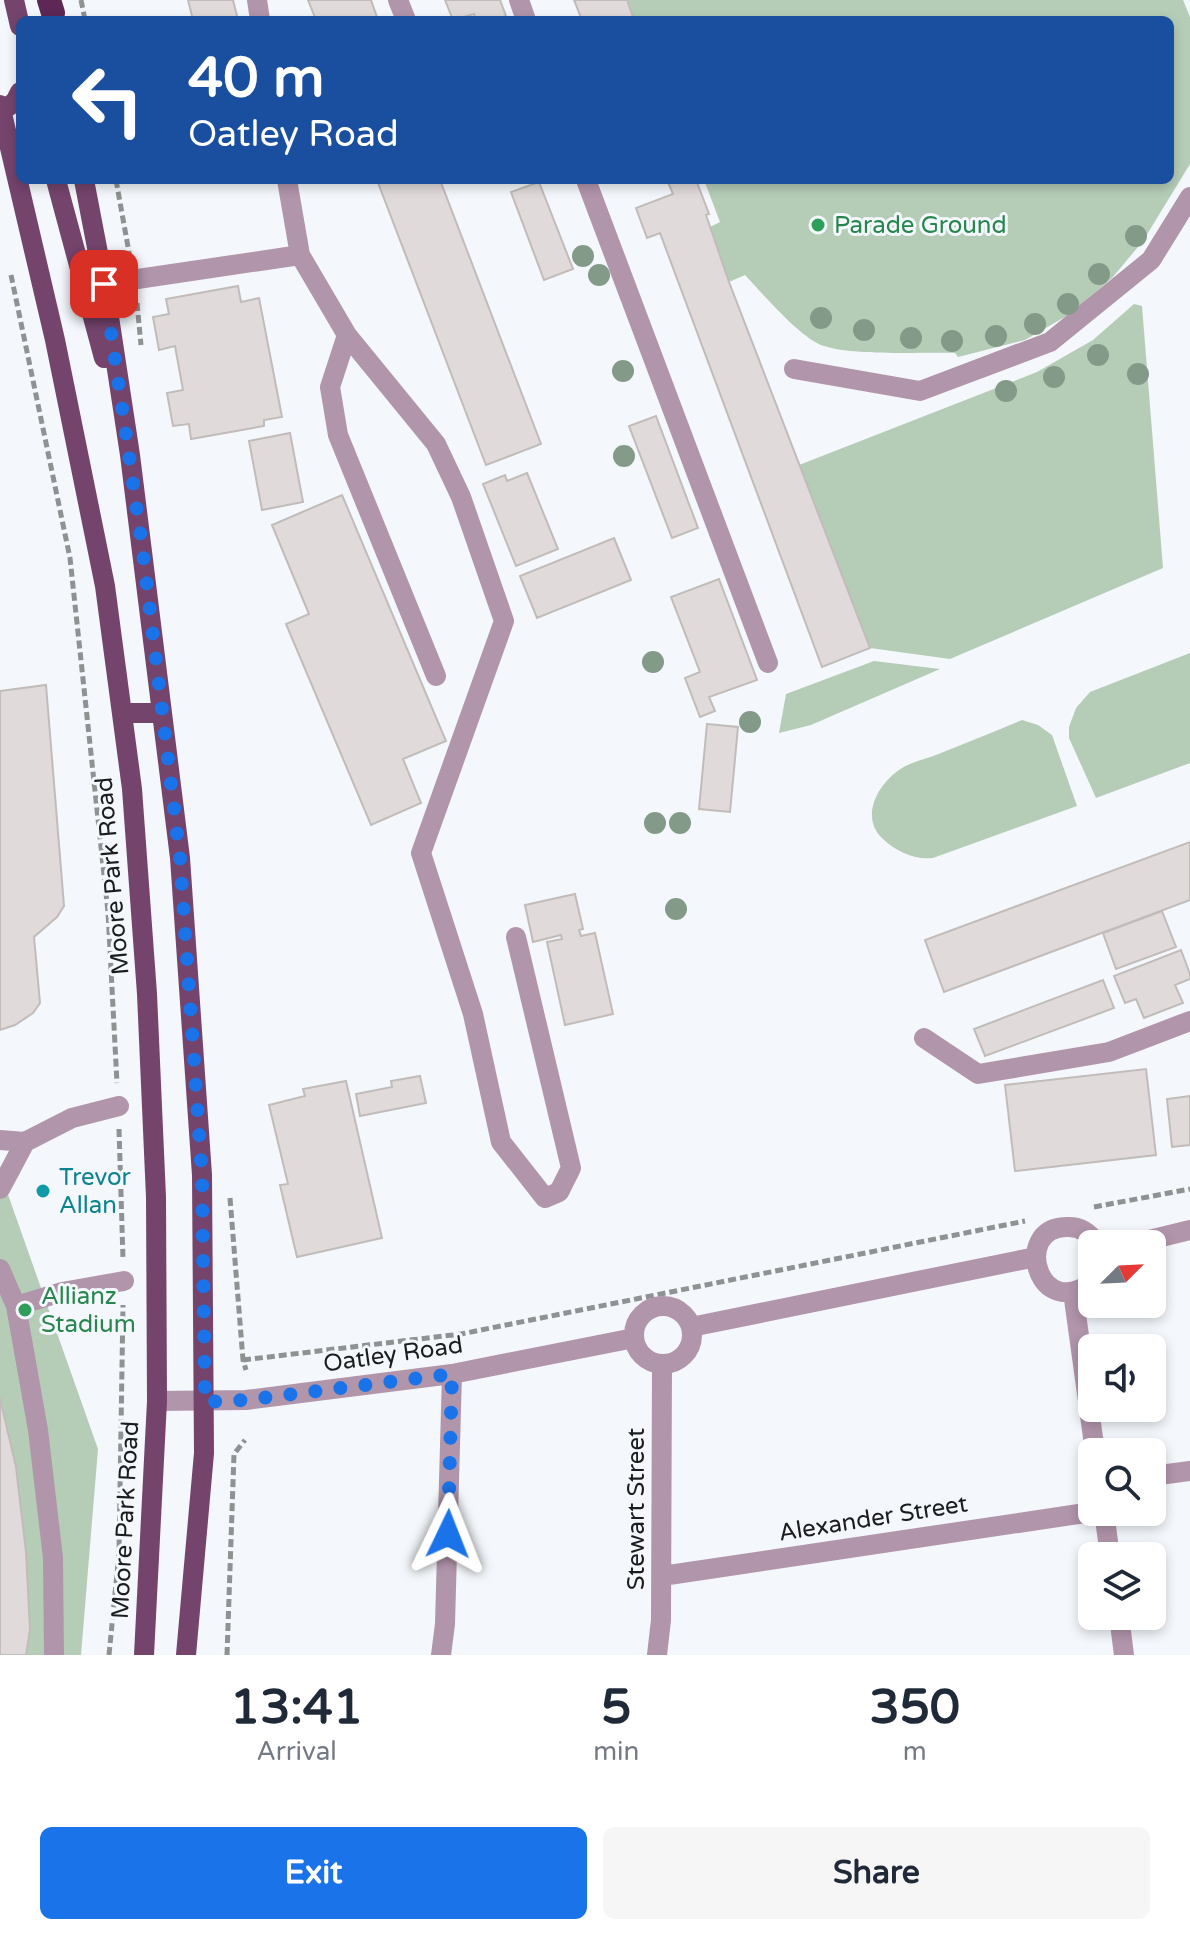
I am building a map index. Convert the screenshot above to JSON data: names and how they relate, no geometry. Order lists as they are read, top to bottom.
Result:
{
  "streets": {
    "main road": ["Moore Park Road"],
    "street": ["Oatley Road", "Stewart Street", "Alexander Street"]
  },
  "crossings": [
    ["Moore Park Road", "Oatley Road"],
    ["Oatley Road", "Stewart Street"],
    ["Stewart Street", "Alexander Street"]
  ],
  "places": ["Parade Ground", "Trevor Allan", "Allianz Stadium"],
  "north": "top right",
  "page": {
    "turn": ["40 m", "Oatley Road"],
    "eta": [
      "13:41",
      "Arrival",
      "5",
      "min",
      "350",
      "m"
    ],
    "buttons": ["Exit", "Share"]
  }
}
